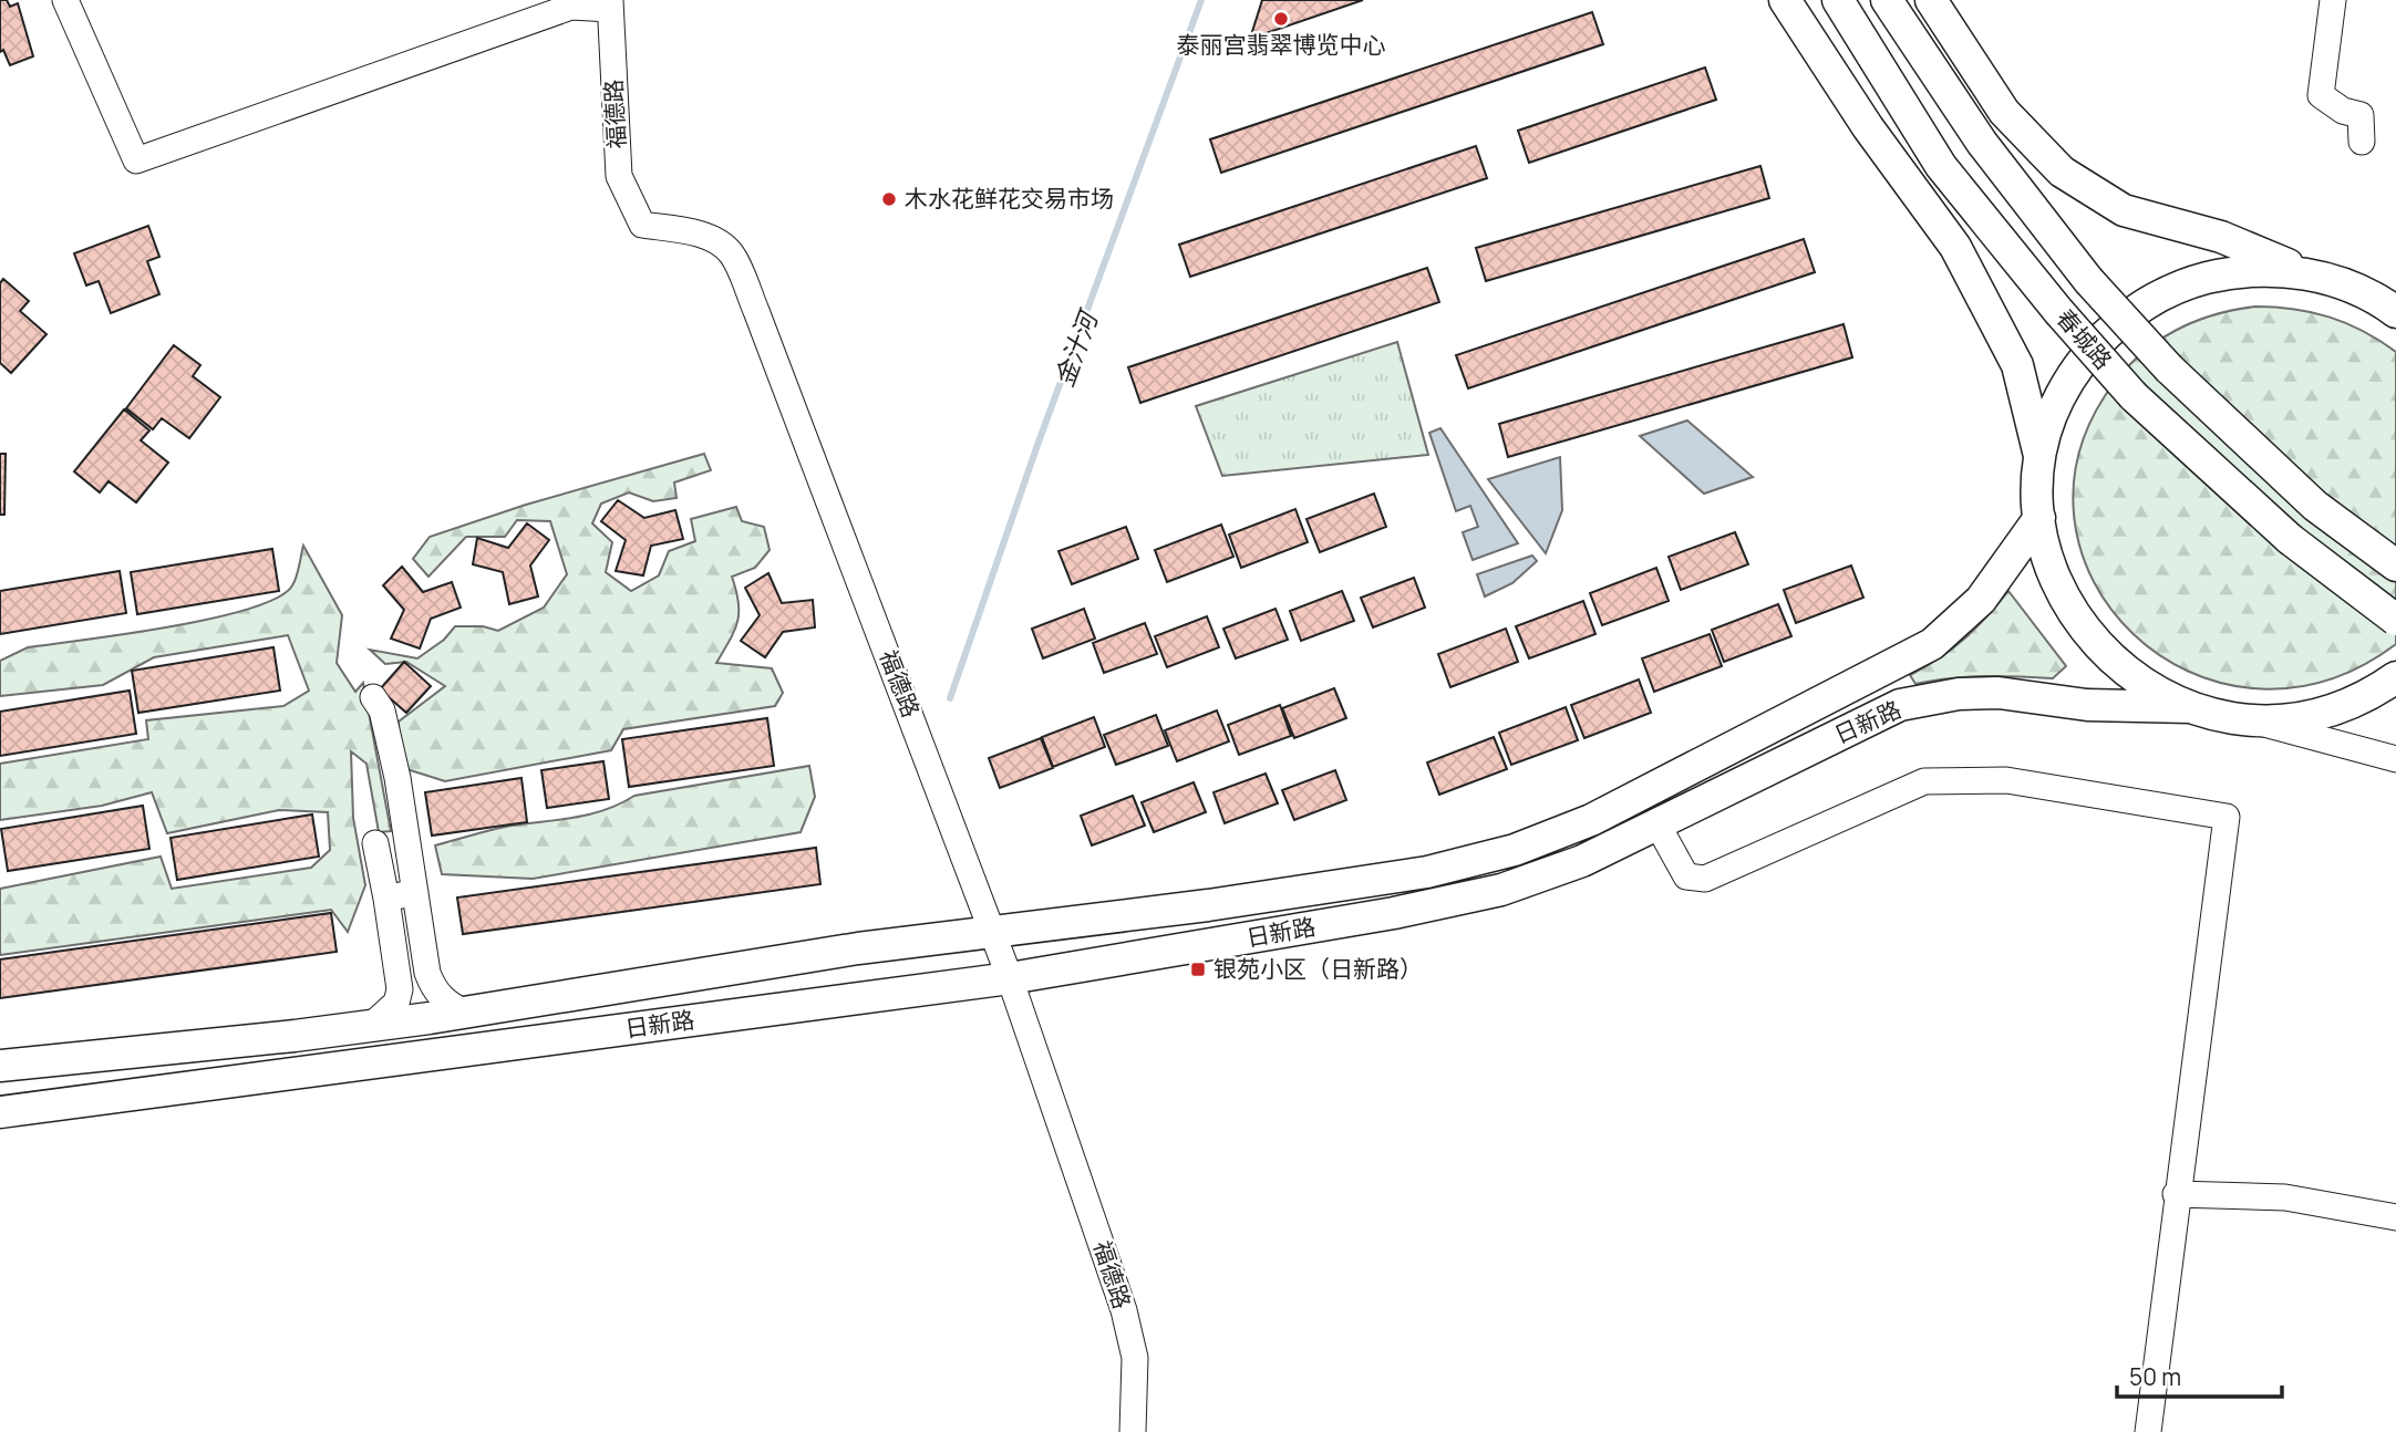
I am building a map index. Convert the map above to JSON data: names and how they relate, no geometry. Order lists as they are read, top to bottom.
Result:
{
  "streets": {
    "main road": ["春城路", "日新路"],
    "street": ["福德路"]
  },
  "crossings": [
    ["福德路", "日新路"]
  ],
  "water": ["金汁河"],
  "places": {
    "other": ["泰丽宫翡翠博览中心", "木水花鲜花交易市场"],
    "transit": ["银苑小区（日新路）"]
  },
  "scale_bar": "50 m"
}
